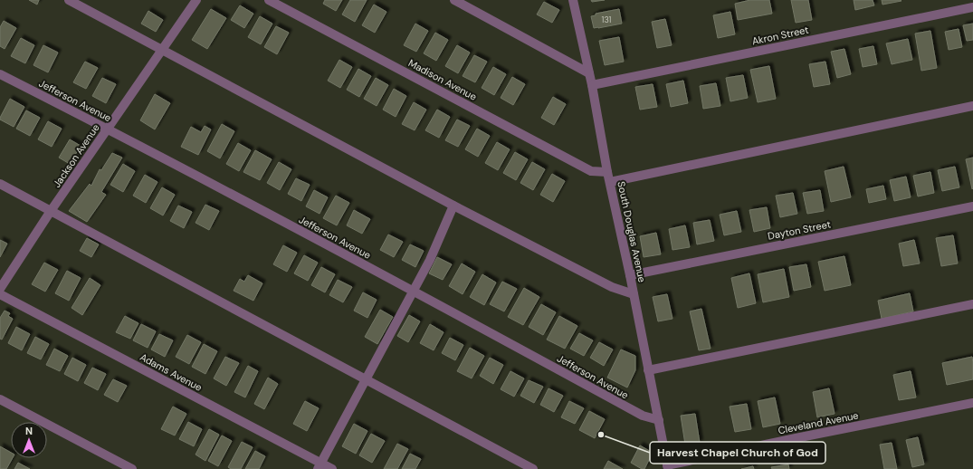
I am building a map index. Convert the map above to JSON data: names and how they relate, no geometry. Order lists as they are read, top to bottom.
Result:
{
  "streets": {
    "street": [
      "Akron Street",
      "Madison Avenue",
      "Jefferson Avenue",
      "Jackson Avenue",
      "Dayton Street",
      "South Douglas Avenue",
      "Adams Avenue",
      "Cleveland Avenue"
    ]
  },
  "crossings": [
    ["Akron Street", "South Douglas Avenue"],
    ["Madison Avenue", "South Douglas Avenue"],
    ["Jefferson Avenue", "Jackson Avenue"],
    ["Jefferson Avenue", "South Douglas Avenue"],
    ["Dayton Street", "South Douglas Avenue"],
    ["South Douglas Avenue", "Cleveland Avenue"]
  ],
  "places": ["Harvest Chapel Church of God"],
  "house_numbers": ["131"],
  "north": "top"
}
